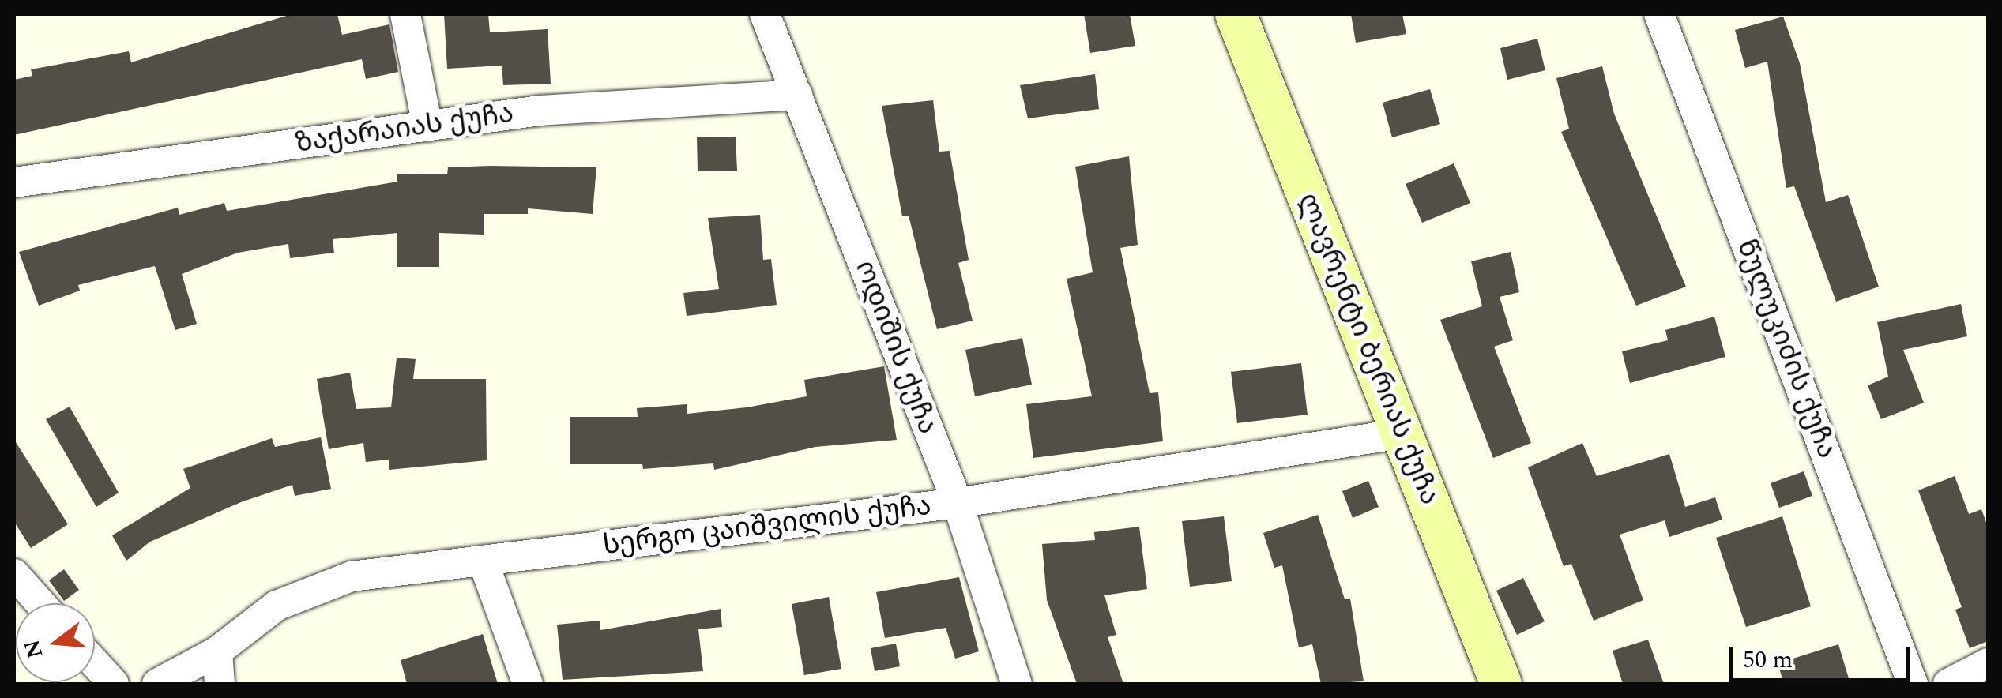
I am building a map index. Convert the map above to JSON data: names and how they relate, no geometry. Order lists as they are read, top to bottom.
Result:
{
  "streets": {
    "main road": ["ლავრენტი ბერიას ქუჩა"],
    "street": [
      "ზაქარაიას ქუჩა",
      "ოდიშის ქუჩა",
      "წულუკიძის ქუჩა",
      "სერგო ცაიშვილის ქუჩა"
    ]
  },
  "crossings": [
    ["ზაქარაიას ქუჩა", "ოდიშის ქუჩა"],
    ["ოდიშის ქუჩა", "სერგო ცაიშვილის ქუჩა"],
    ["ლავრენტი ბერიას ქუჩა", "სერგო ცაიშვილის ქუჩა"]
  ],
  "scale_bar": "50 m",
  "north": "left"
}
